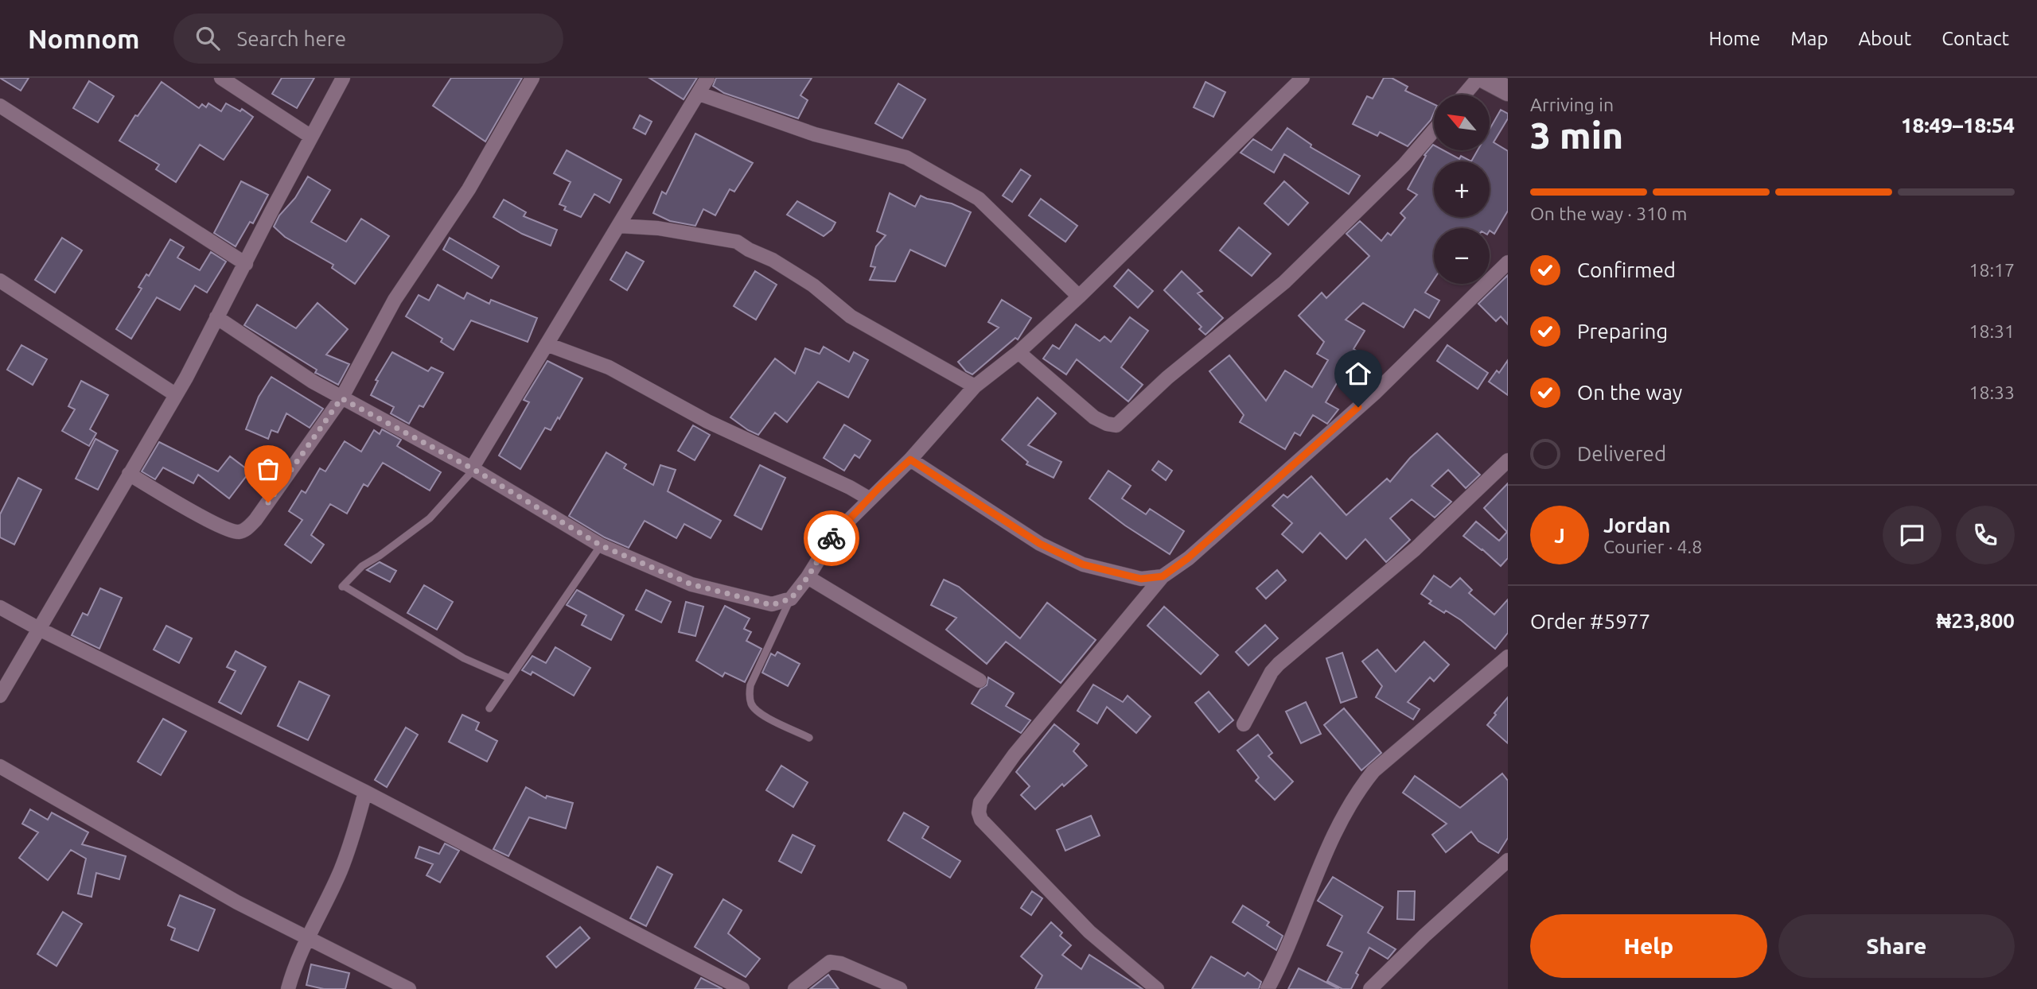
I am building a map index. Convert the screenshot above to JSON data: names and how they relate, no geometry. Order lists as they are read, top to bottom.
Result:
{
  "north": "top left",
  "page": {
    "header": "Nomnom",
    "search": "Search here",
    "nav": [
      "Home",
      "Map",
      "About",
      "Contact"
    ],
    "heading": ["3 min", "Arriving in", "18:49–18:54"],
    "panel": [
      "Jordan",
      "Courier · 4.8",
      "Order #5977",
      "₦23,800"
    ],
    "map_buttons": ["+", "−"],
    "bar": "On the way · 310 m",
    "list": [
      ["Confirmed", "18:17"],
      ["Preparing", "18:31"],
      ["On the way", "18:33"],
      "Delivered"
    ],
    "round": "J",
    "buttons": ["Help", "Share"]
  }
}
